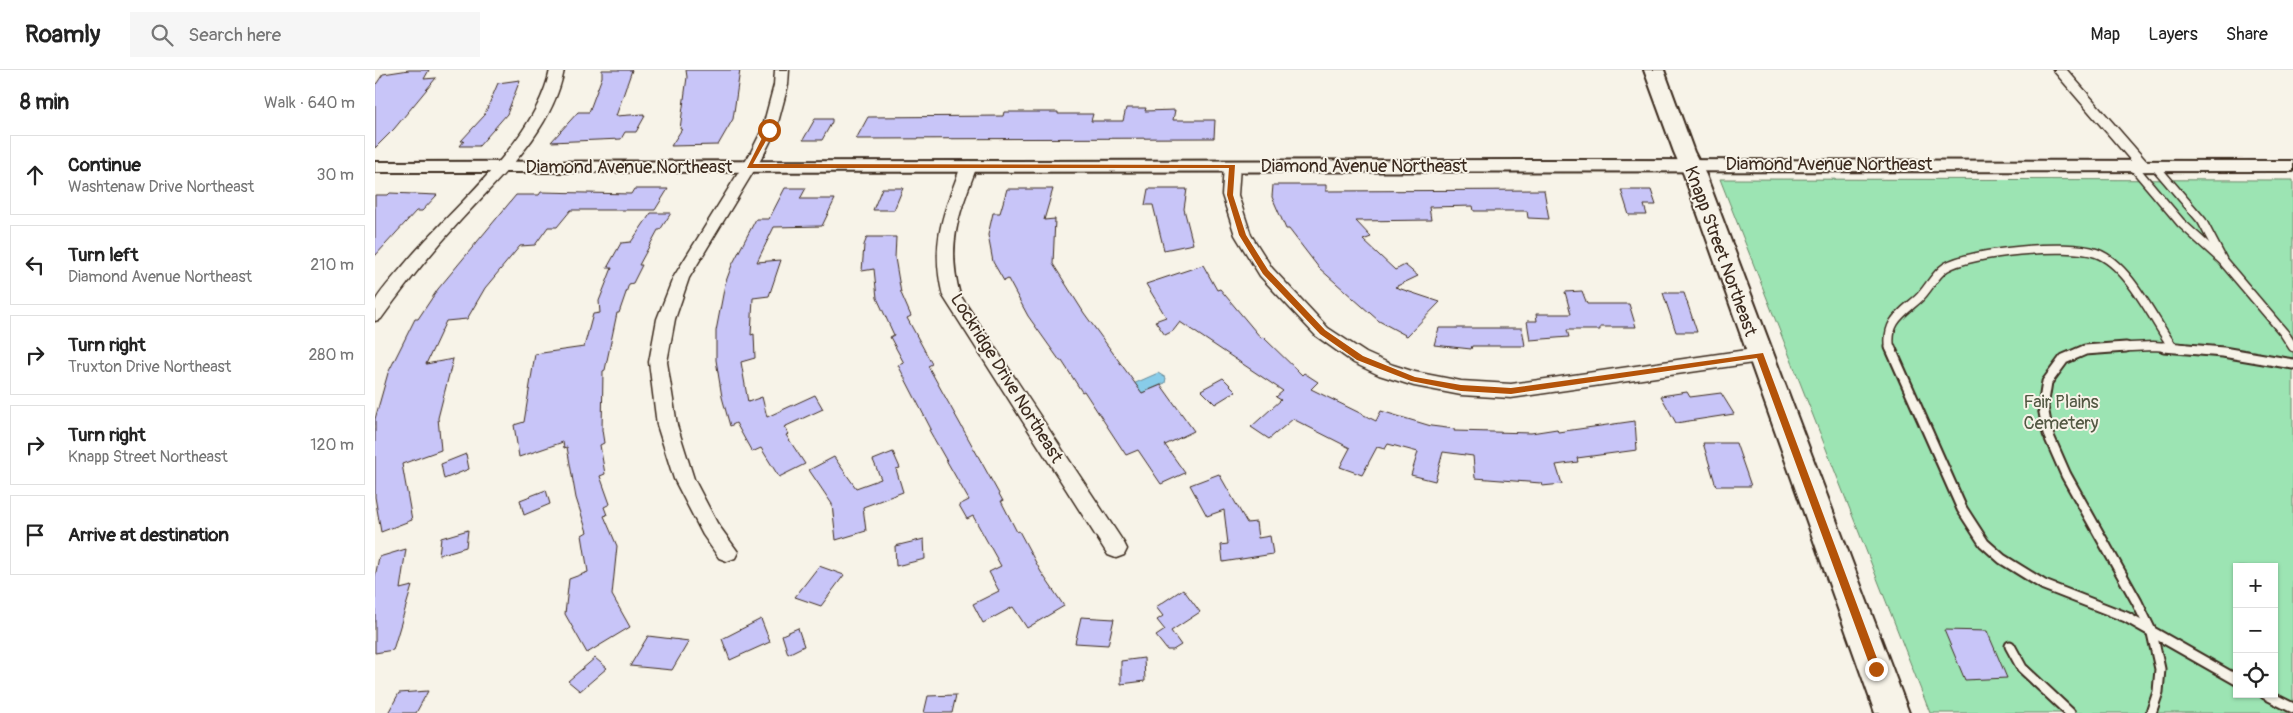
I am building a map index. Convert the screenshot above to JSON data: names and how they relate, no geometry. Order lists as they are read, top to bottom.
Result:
{
  "streets": {
    "main road": ["Knapp Street Northeast"],
    "street": ["Diamond Avenue Northeast", "Lockridge Drive Northeast"]
  },
  "crossings": [
    ["Diamond Avenue Northeast", "Knapp Street Northeast"],
    ["Diamond Avenue Northeast", "Lockridge Drive Northeast"]
  ],
  "parks": ["Fair Plains Cemetery"],
  "page": {
    "header": "Roamly",
    "search": "Search here",
    "nav": ["Map", "Layers", "Share"],
    "heading": ["8 min", "Walk · 640 m"],
    "list": [
      ["Continue", "Washtenaw Drive Northeast", "30 m"],
      ["Turn left", "Diamond Avenue Northeast", "210 m"],
      ["Turn right", "Truxton Drive Northeast", "280 m"],
      ["Turn right", "Knapp Street Northeast", "120 m"],
      "Arrive at destination"
    ],
    "map_buttons": ["+", "−"]
  }
}
